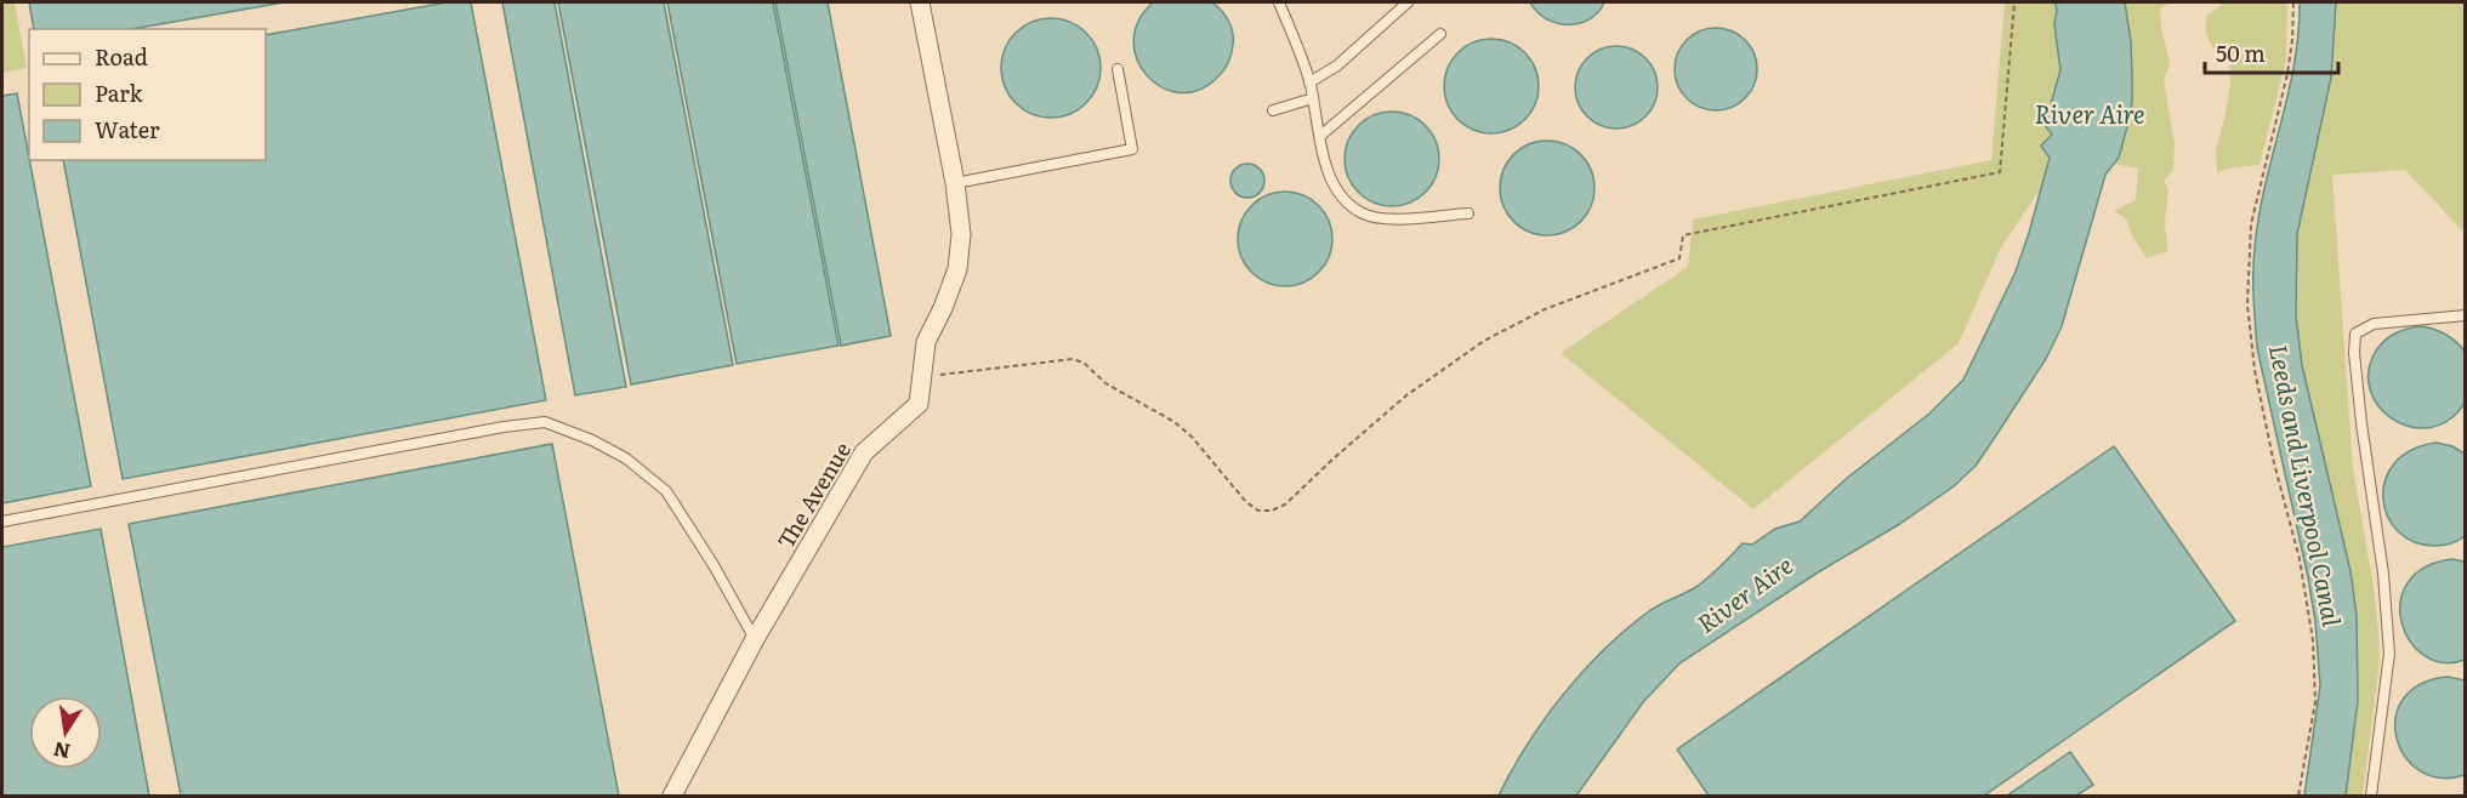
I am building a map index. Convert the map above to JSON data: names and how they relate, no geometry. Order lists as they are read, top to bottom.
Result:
{
  "streets": {
    "street": ["The Avenue"]
  },
  "water": ["River Aire", "Leeds and Liverpool Canal"],
  "legend": ["Road", "Park", "Water"],
  "scale_bar": "50 m",
  "north": "bottom"
}
